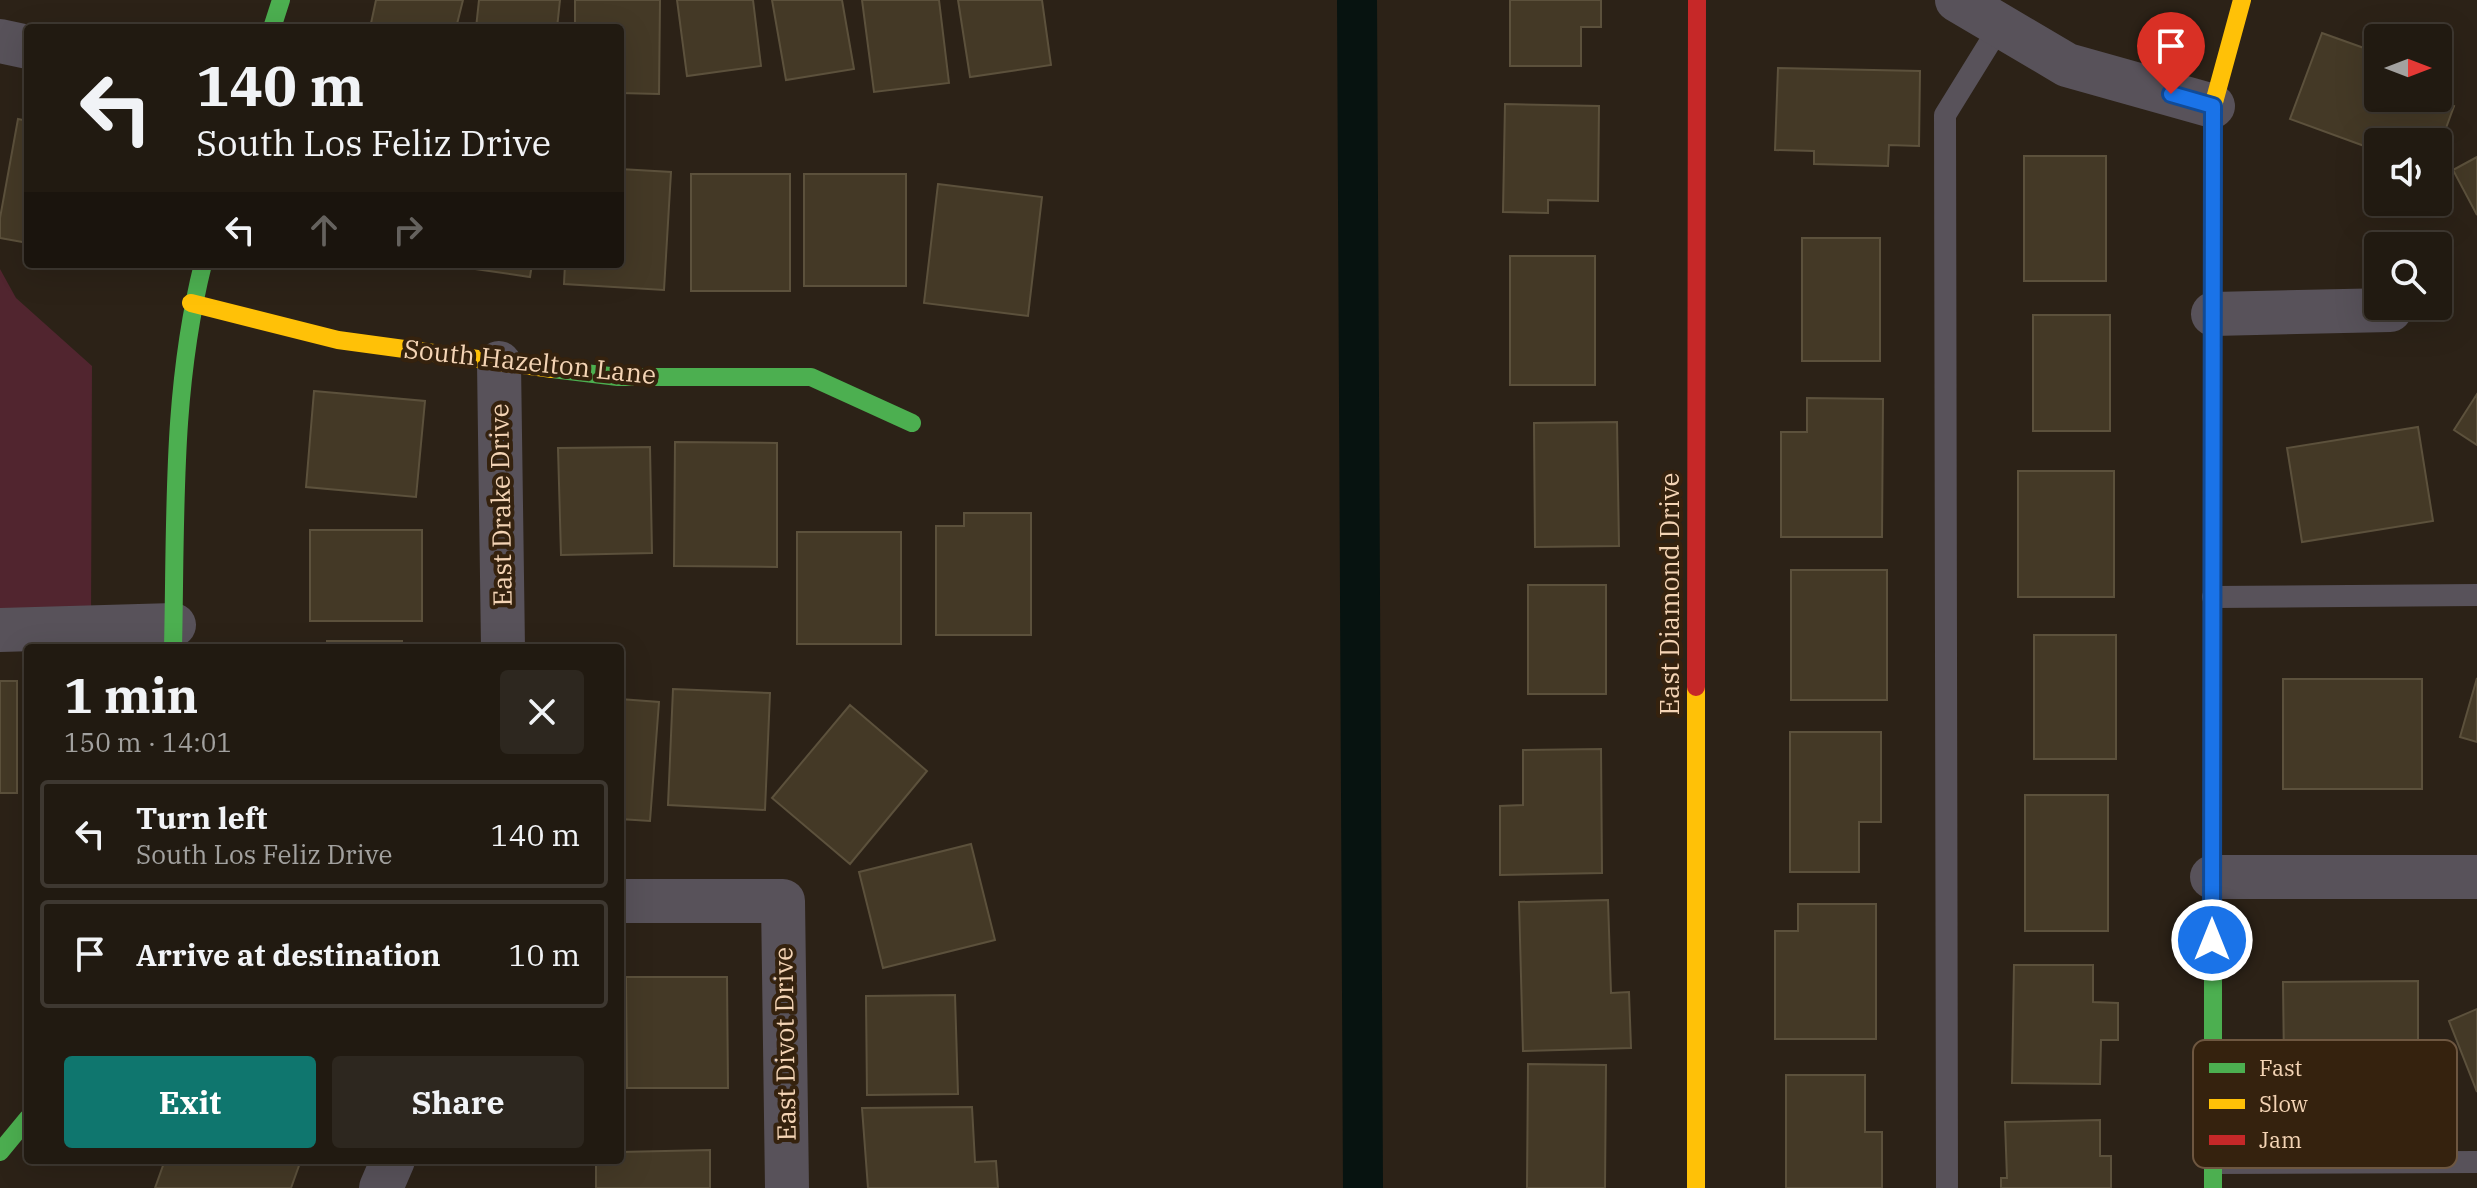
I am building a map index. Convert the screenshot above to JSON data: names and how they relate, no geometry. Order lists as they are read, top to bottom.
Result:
{
  "streets": {
    "street": [
      "South Hazelton Lane",
      "East Drake Drive",
      "East Diamond Drive",
      "East Divot Drive"
    ]
  },
  "crossings": [
    ["South Hazelton Lane", "East Drake Drive"]
  ],
  "legend": ["Fast", "Slow", "Jam"],
  "north": "right",
  "page": {
    "turn": ["140 m", "South Los Feliz Drive"],
    "heading": ["1 min", "150 m · 14:01"],
    "list": [
      {
        "name": "Turn left",
        "note": "South Los Feliz Drive",
        "value": "140 m"
      },
      {
        "name": "Arrive at destination",
        "value": "10 m"
      }
    ],
    "buttons": ["Exit", "Share"]
  }
}
